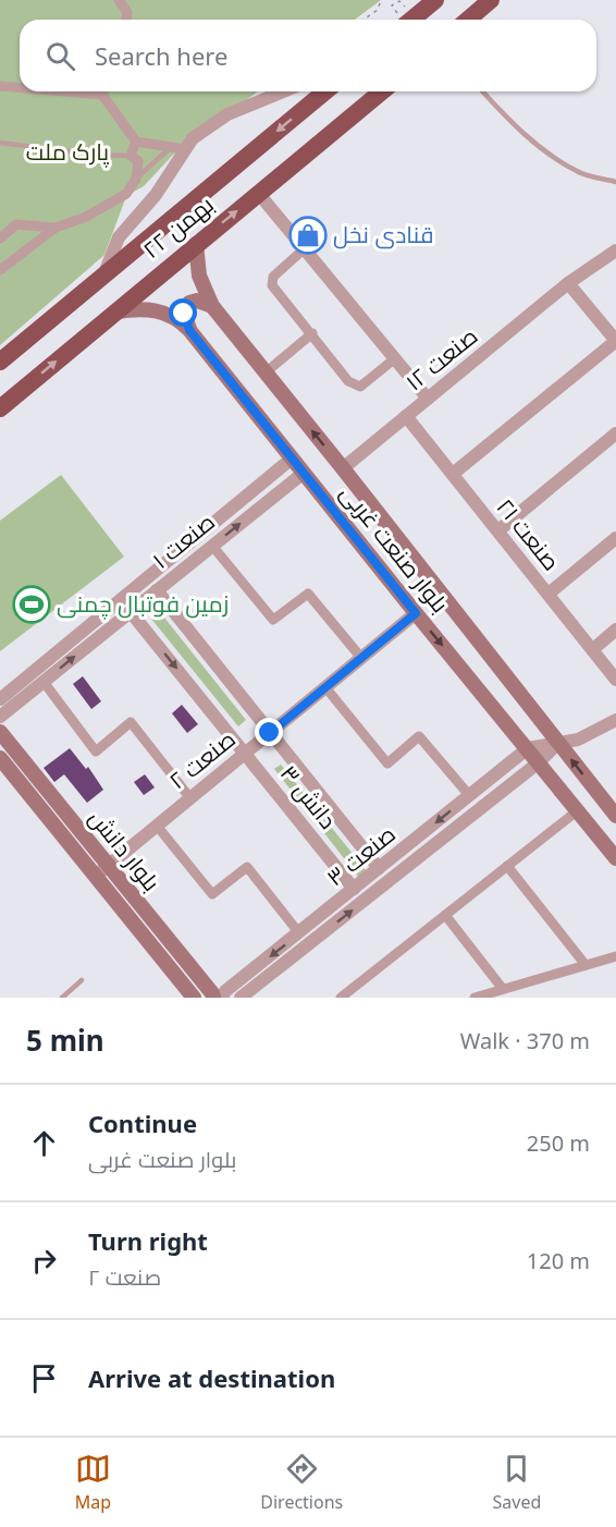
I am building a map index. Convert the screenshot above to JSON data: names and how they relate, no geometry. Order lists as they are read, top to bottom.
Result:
{
  "streets": {
    "highway": ["۲۲ بهمن"],
    "main road": ["بلوار صنعت غربی", "بلوار دانش"],
    "street": [
      "صنعت ۱۲",
      "صنعت ۲۱",
      "صنعت ۱",
      "صنعت ۲",
      "دانش ۳",
      "صنعت ۳"
    ]
  },
  "crossings": [
    ["۲۲ بهمن", "بلوار صنعت غربی"],
    ["صنعت ۱۲", "صنعت ۲۱"],
    ["صنعت ۱۲", "بلوار صنعت غربی"],
    ["صنعت ۱", "بلوار صنعت غربی"],
    ["صنعت ۱", "دانش ۳"],
    ["بلوار صنعت غربی", "صنعت ۲"],
    ["بلوار صنعت غربی", "صنعت ۳"],
    ["صنعت ۲", "دانش ۳"],
    ["صنعت ۲", "بلوار دانش"],
    ["دانش ۳", "صنعت ۳"]
  ],
  "parks": ["پارک ملت"],
  "places": {
    "shop": ["قنادی نخل"],
    "sports": ["زمین فوتبال چمنی"]
  },
  "page": {
    "search": "Search here",
    "heading": ["5 min", "Walk · 370 m"],
    "list": [
      ["Continue", "بلوار صنعت غربی", "250 m"],
      ["Turn right", "صنعت ۲", "120 m"],
      "Arrive at destination"
    ],
    "nav": ["Map", "Directions", "Saved"]
  }
}
